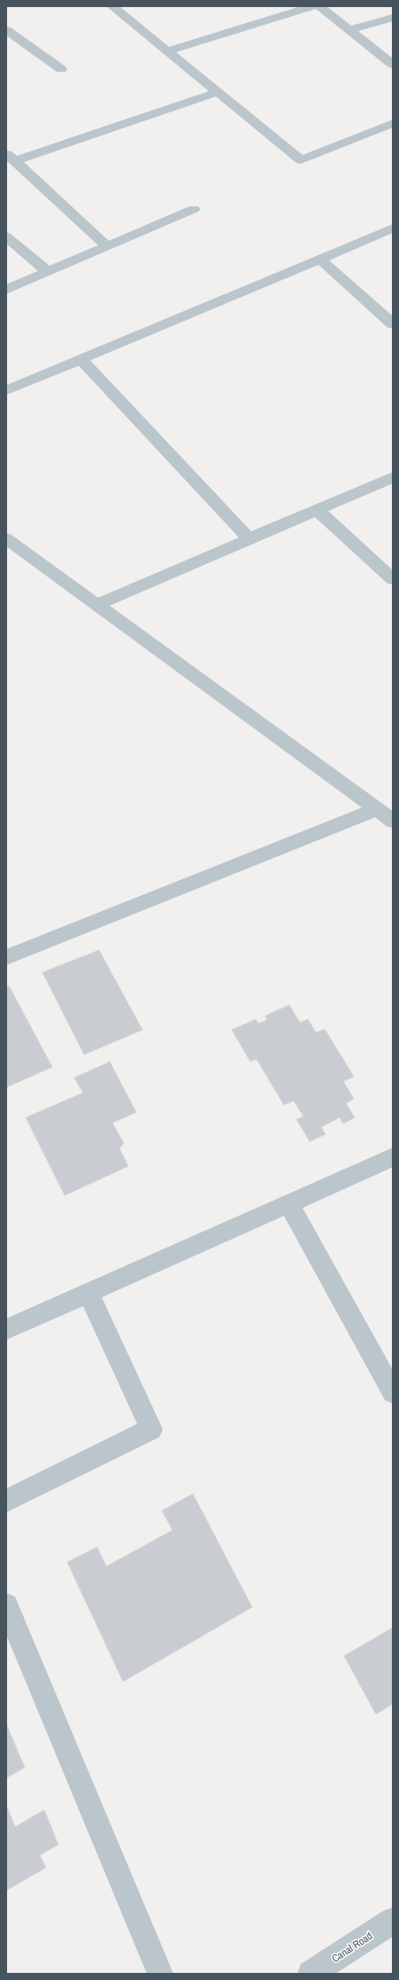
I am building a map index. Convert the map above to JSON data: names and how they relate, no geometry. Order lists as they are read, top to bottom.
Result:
{
  "streets": {
    "street": ["Canal Road"]
  }
}
